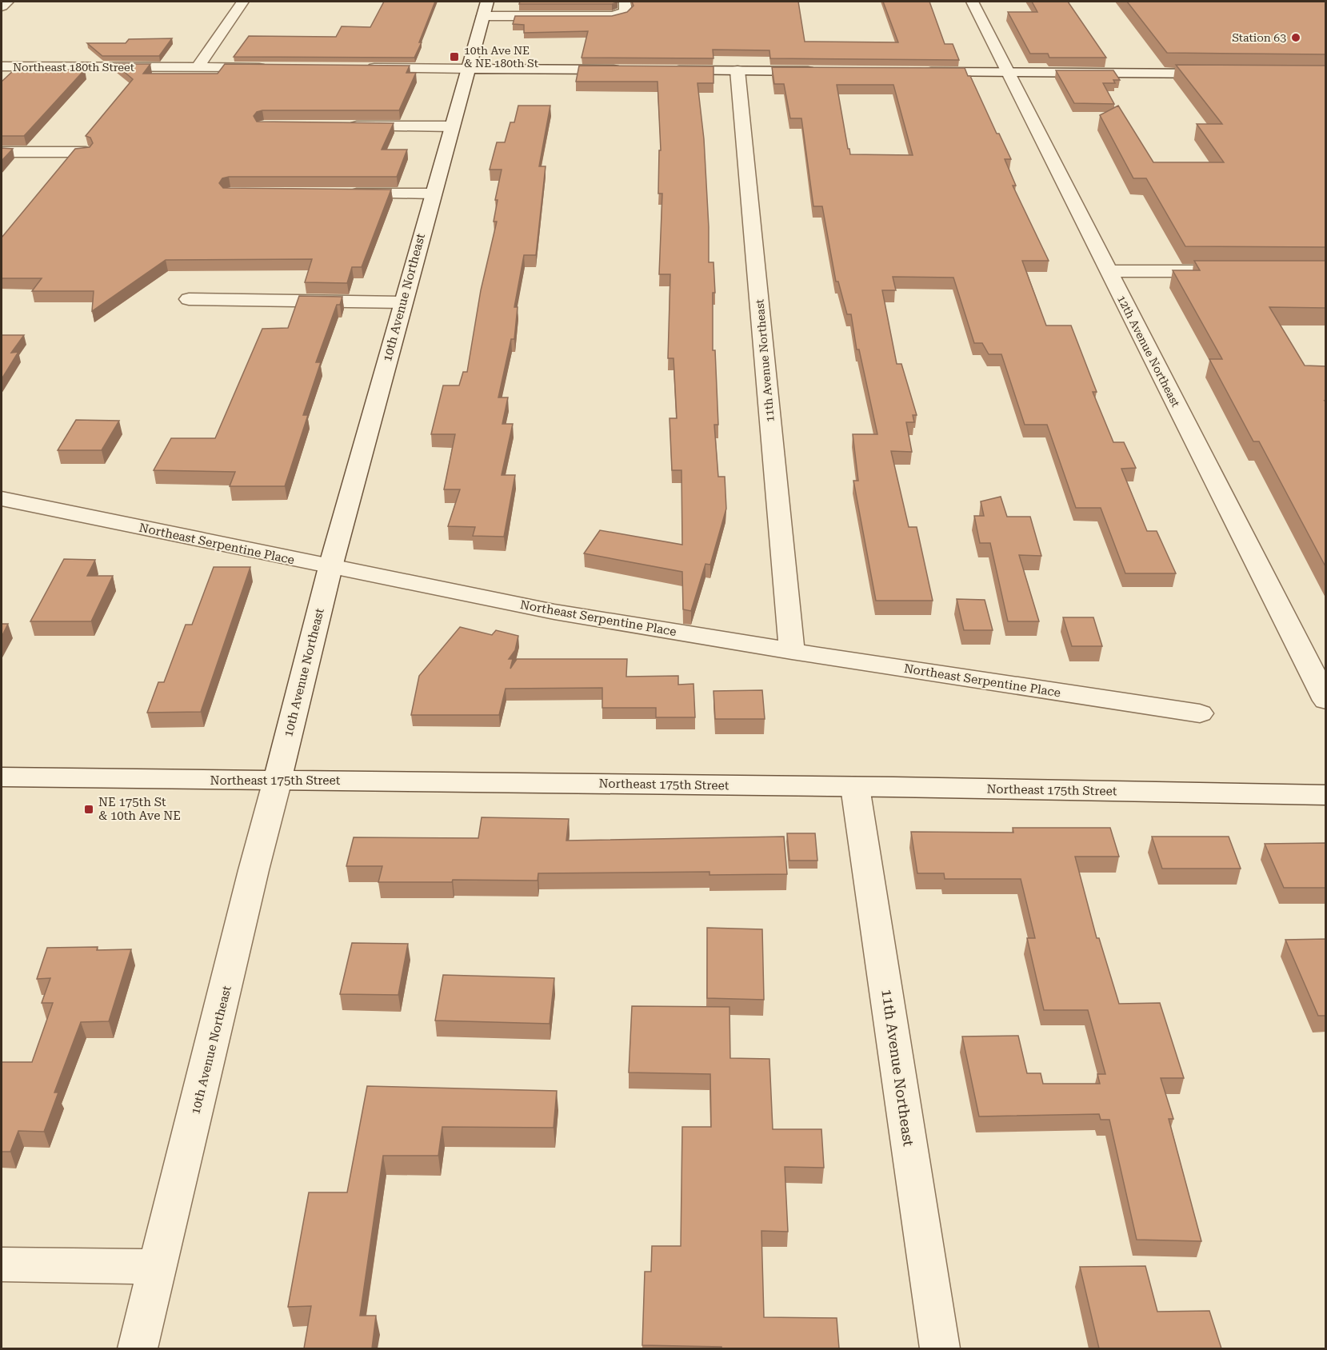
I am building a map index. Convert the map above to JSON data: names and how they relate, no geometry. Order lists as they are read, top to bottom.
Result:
{
  "streets": {
    "street": [
      "Northeast 180th Street",
      "10th Avenue Northeast",
      "12th Avenue Northeast",
      "11th Avenue Northeast",
      "Northeast Serpentine Place",
      "Northeast 175th Street"
    ]
  },
  "crossings": [
    ["10th Avenue Northeast", "Northeast Serpentine Place"],
    ["10th Avenue Northeast", "Northeast 175th Street"],
    ["11th Avenue Northeast", "Northeast Serpentine Place"],
    ["11th Avenue Northeast", "Northeast 175th Street"]
  ],
  "places": {
    "other": ["Station 63"],
    "transit": ["10th Ave NE & NE 180th St", "NE 175th St & 10th Ave NE"]
  }
}
